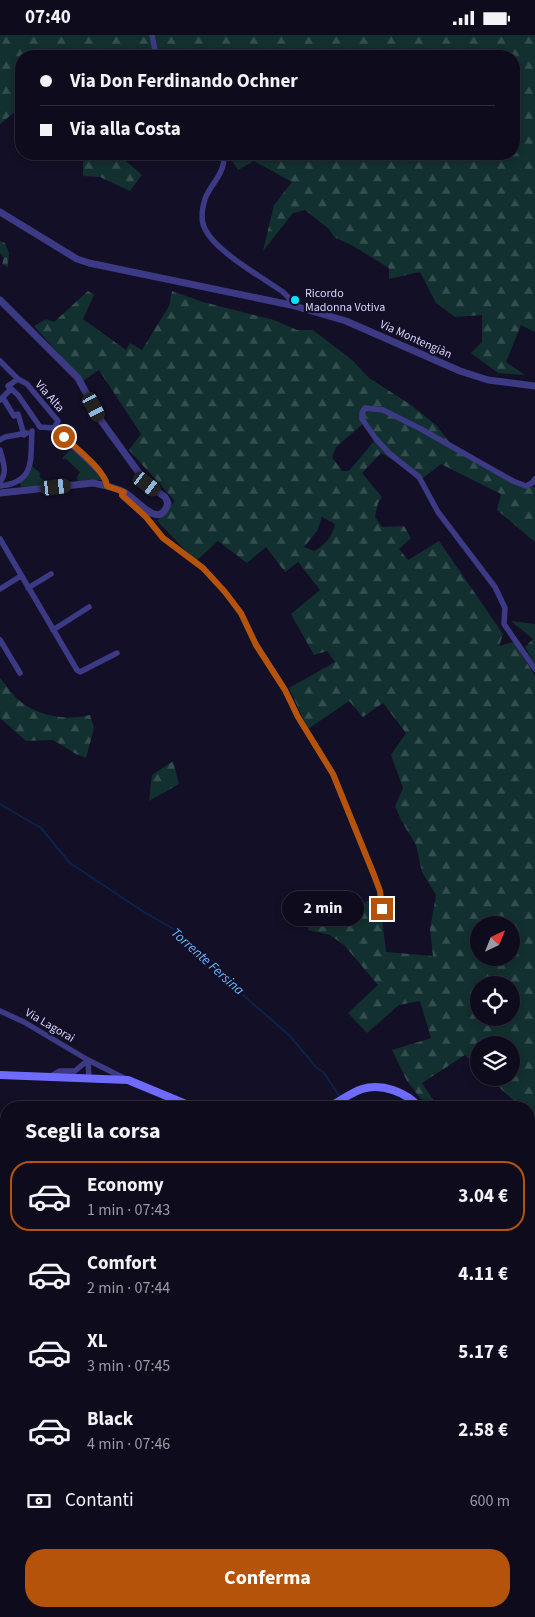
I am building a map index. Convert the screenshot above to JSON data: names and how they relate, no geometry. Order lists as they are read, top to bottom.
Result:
{
  "streets": {
    "main road": ["Via Lagorai"],
    "street": ["Via Montengiàn", "Via Alta"]
  },
  "water": ["Torrente Fersina"],
  "places": ["Ricordo Madonna Votiva"],
  "north": "top right",
  "page": {
    "status": "07:40",
    "banner": ["Via Don Ferdinando Ochner", "Via alla Costa"],
    "bubble": "2 min",
    "heading": "Scegli la corsa",
    "list": [
      {
        "name": "Economy",
        "note": "1 min · 07:43",
        "value": "3.04 €"
      },
      {
        "name": "Comfort",
        "note": "2 min · 07:44",
        "value": "4.11 €"
      },
      {
        "name": "XL",
        "note": "3 min · 07:45",
        "value": "5.17 €"
      },
      {
        "name": "Black",
        "note": "4 min · 07:46",
        "value": "2.58 €"
      }
    ],
    "pay": ["Contanti", "600 m"],
    "buttons": "Conferma"
  }
}
